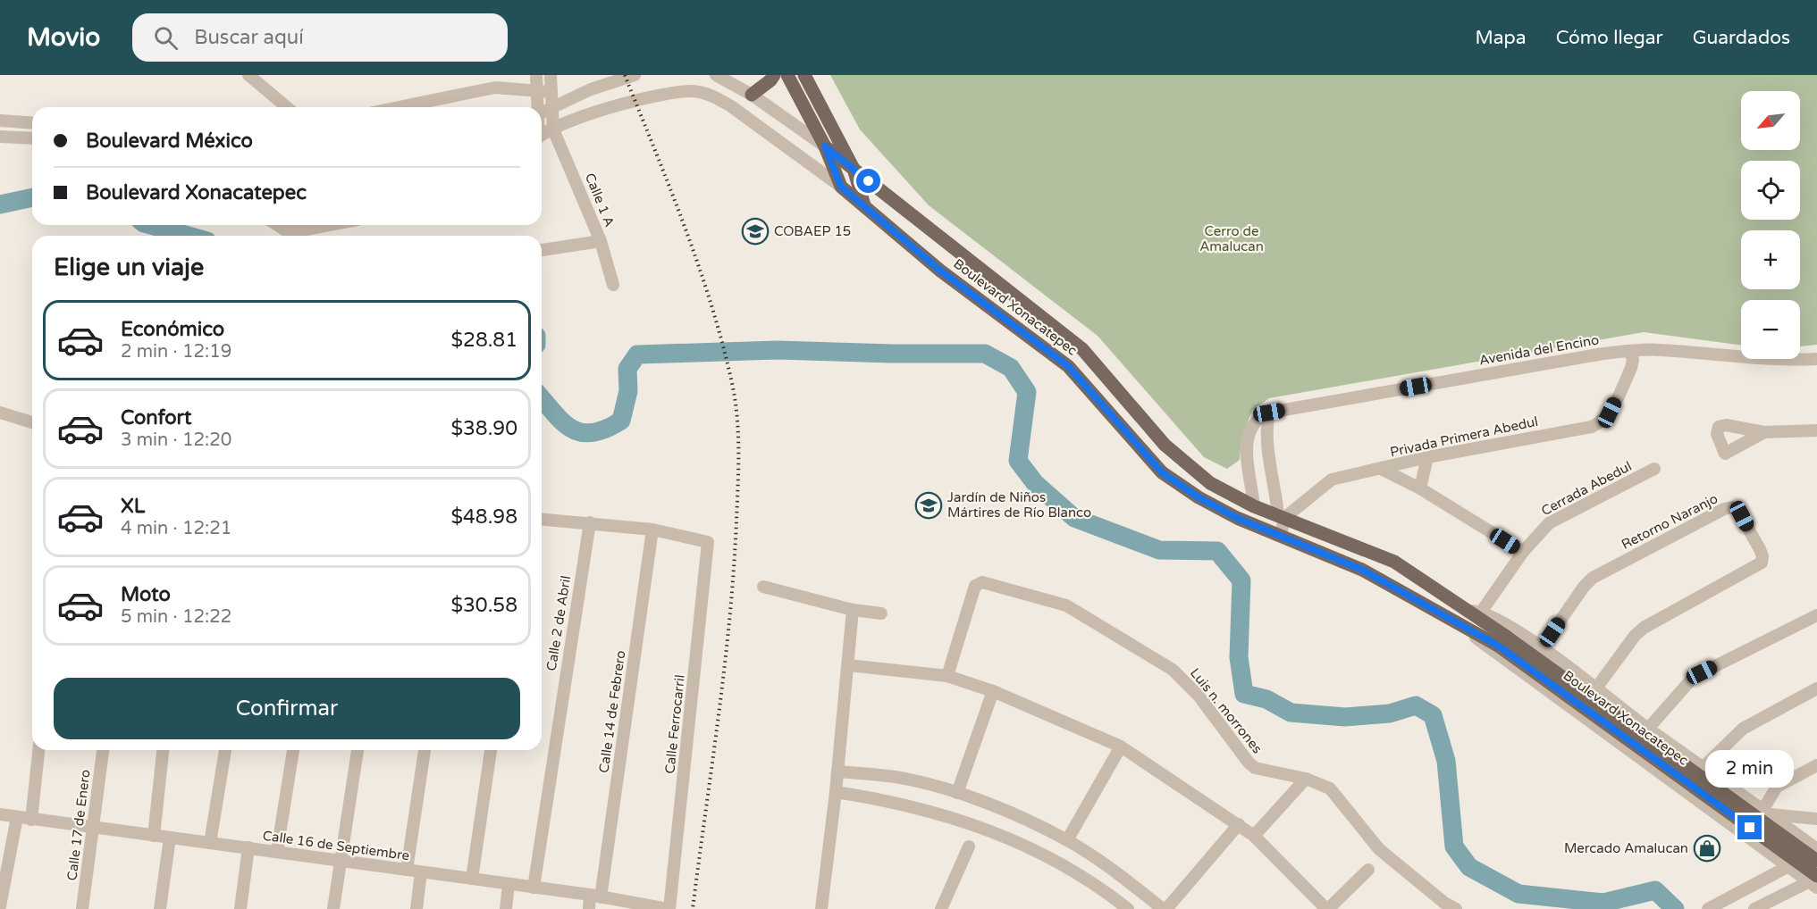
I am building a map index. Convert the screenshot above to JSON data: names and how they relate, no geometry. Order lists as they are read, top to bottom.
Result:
{
  "streets": {
    "main road": ["Boulevard Xonacatepec"],
    "street": [
      "Calle 1 A",
      "Avenida del Encino",
      "Privada Primera Abedul",
      "Cerrada Abedul",
      "Retorno Naranjo",
      "Calle 2 de Abril",
      "Luis n. morrones",
      "Calle 14 de Febrero",
      "Calle Ferrocarril",
      "Calle 17 de Enero",
      "Calle 16 de Septiembre"
    ]
  },
  "crossings": [
    ["Boulevard Xonacatepec", "Privada Primera Abedul"],
    ["Boulevard Xonacatepec", "Cerrada Abedul"],
    ["Boulevard Xonacatepec", "Retorno Naranjo"],
    ["Avenida del Encino", "Privada Primera Abedul"],
    ["Calle 2 de Abril", "Calle 16 de Septiembre"],
    ["Calle 14 de Febrero", "Calle Ferrocarril"],
    ["Calle 14 de Febrero", "Calle 16 de Septiembre"],
    ["Calle Ferrocarril", "Calle 16 de Septiembre"],
    ["Calle 17 de Enero", "Calle 16 de Septiembre"]
  ],
  "parks": ["Cerro de Amalucan"],
  "places": {
    "school or university": ["COBAEP 15", "Jardín de Niños Mártires de Río Blanco"],
    "shop": ["Mercado Amalucan"]
  },
  "north": "bottom left",
  "page": {
    "header": "Movio",
    "search": "Buscar aquí",
    "nav": ["Mapa", "Cómo llegar", "Guardados"],
    "map_buttons": ["+", "−"],
    "banner": ["Boulevard México", "Boulevard Xonacatepec"],
    "heading": "Elige un viaje",
    "list": [
      {
        "name": "Económico",
        "note": "2 min · 12:19",
        "value": "$28.81"
      },
      {
        "name": "Confort",
        "note": "3 min · 12:20",
        "value": "$38.90"
      },
      {
        "name": "XL",
        "note": "4 min · 12:21",
        "value": "$48.98"
      },
      {
        "name": "Moto",
        "note": "5 min · 12:22",
        "value": "$30.58"
      }
    ],
    "buttons": "Confirmar",
    "bubble": "2 min"
  }
}
